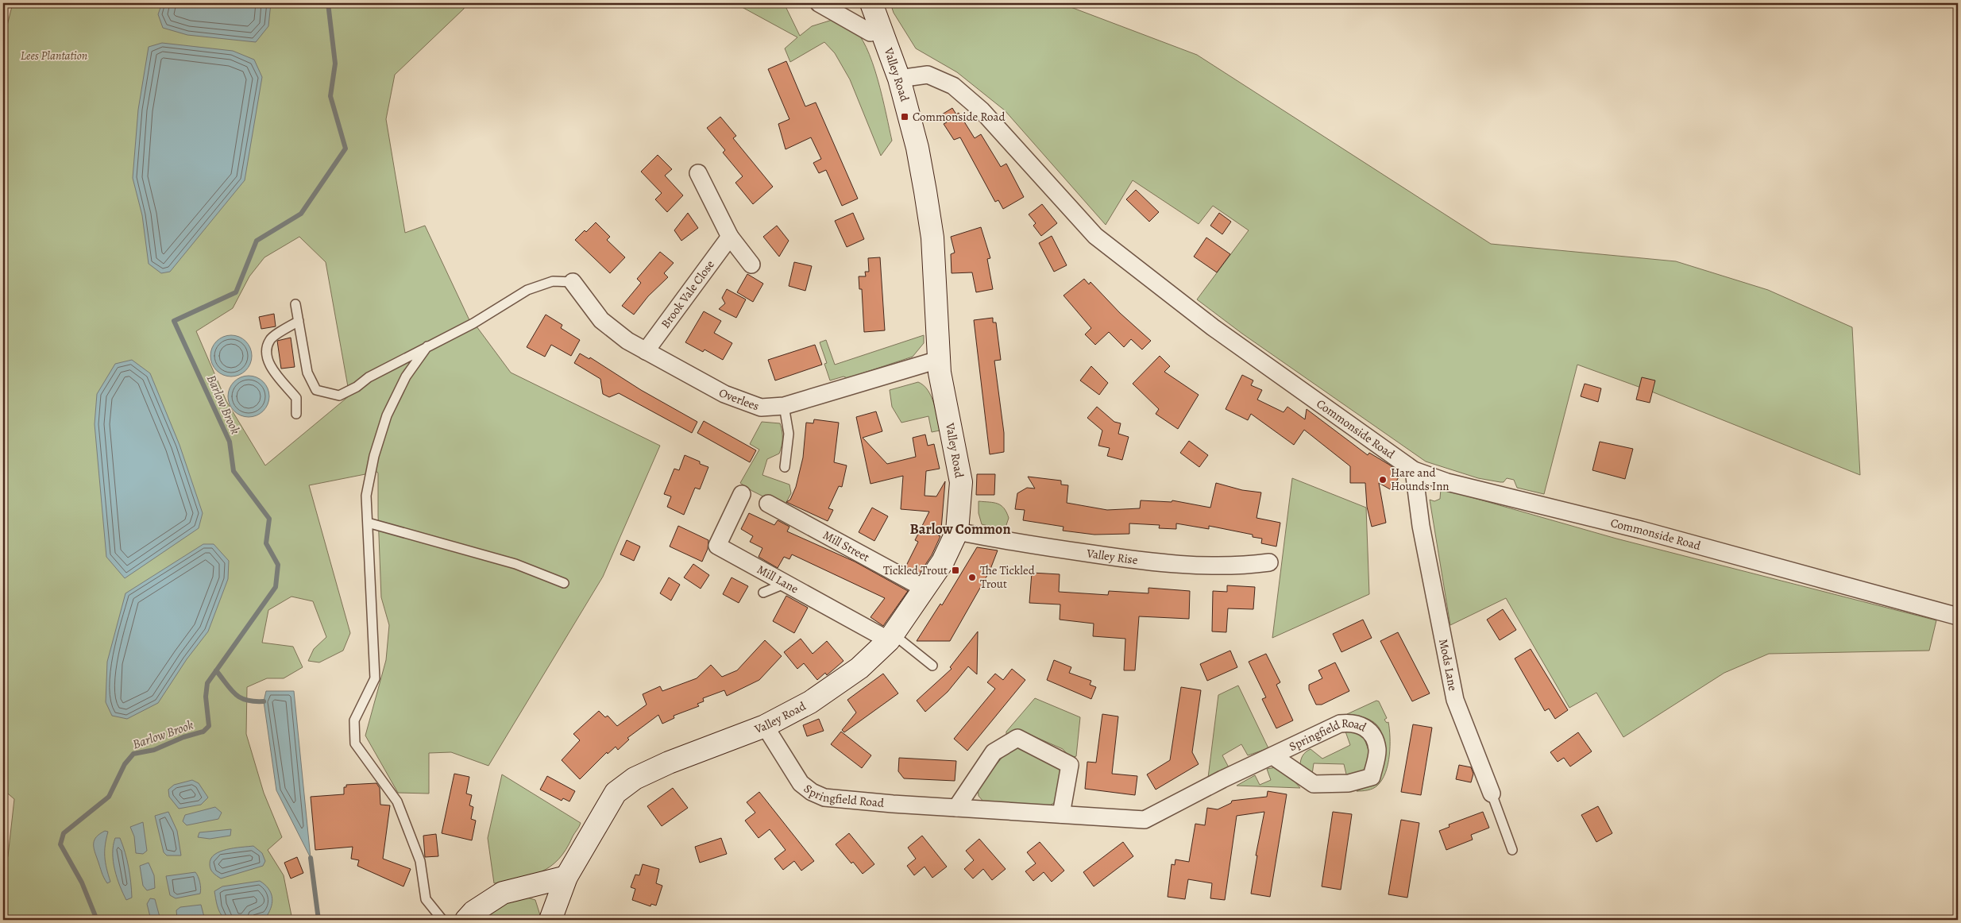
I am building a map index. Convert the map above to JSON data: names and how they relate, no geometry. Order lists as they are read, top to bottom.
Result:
{
  "streets": {
    "main road": ["Valley Road"],
    "street": [
      "Brook Vale Close",
      "Overlees",
      "Commonside Road",
      "Mill Street",
      "Valley Rise",
      "Mill Lane",
      "Mods Lane",
      "Springfield Road"
    ]
  },
  "crossings": [
    ["Valley Road", "Overlees"],
    ["Valley Road", "Commonside Road"],
    ["Valley Road", "Mill Street"],
    ["Valley Road", "Valley Rise"],
    ["Valley Road", "Mill Lane"],
    ["Valley Road", "Springfield Road"],
    ["Brook Vale Close", "Overlees"],
    ["Commonside Road", "Mods Lane"]
  ],
  "districts": ["Barlow Common"],
  "water": ["Barlow Brook"],
  "parks": ["Lees Plantation"],
  "places": {
    "transit": ["Commonside Road", "Tickled Trout"],
    "other": ["Hare and Hounds Inn", "The Tickled Trout"]
  }
}
